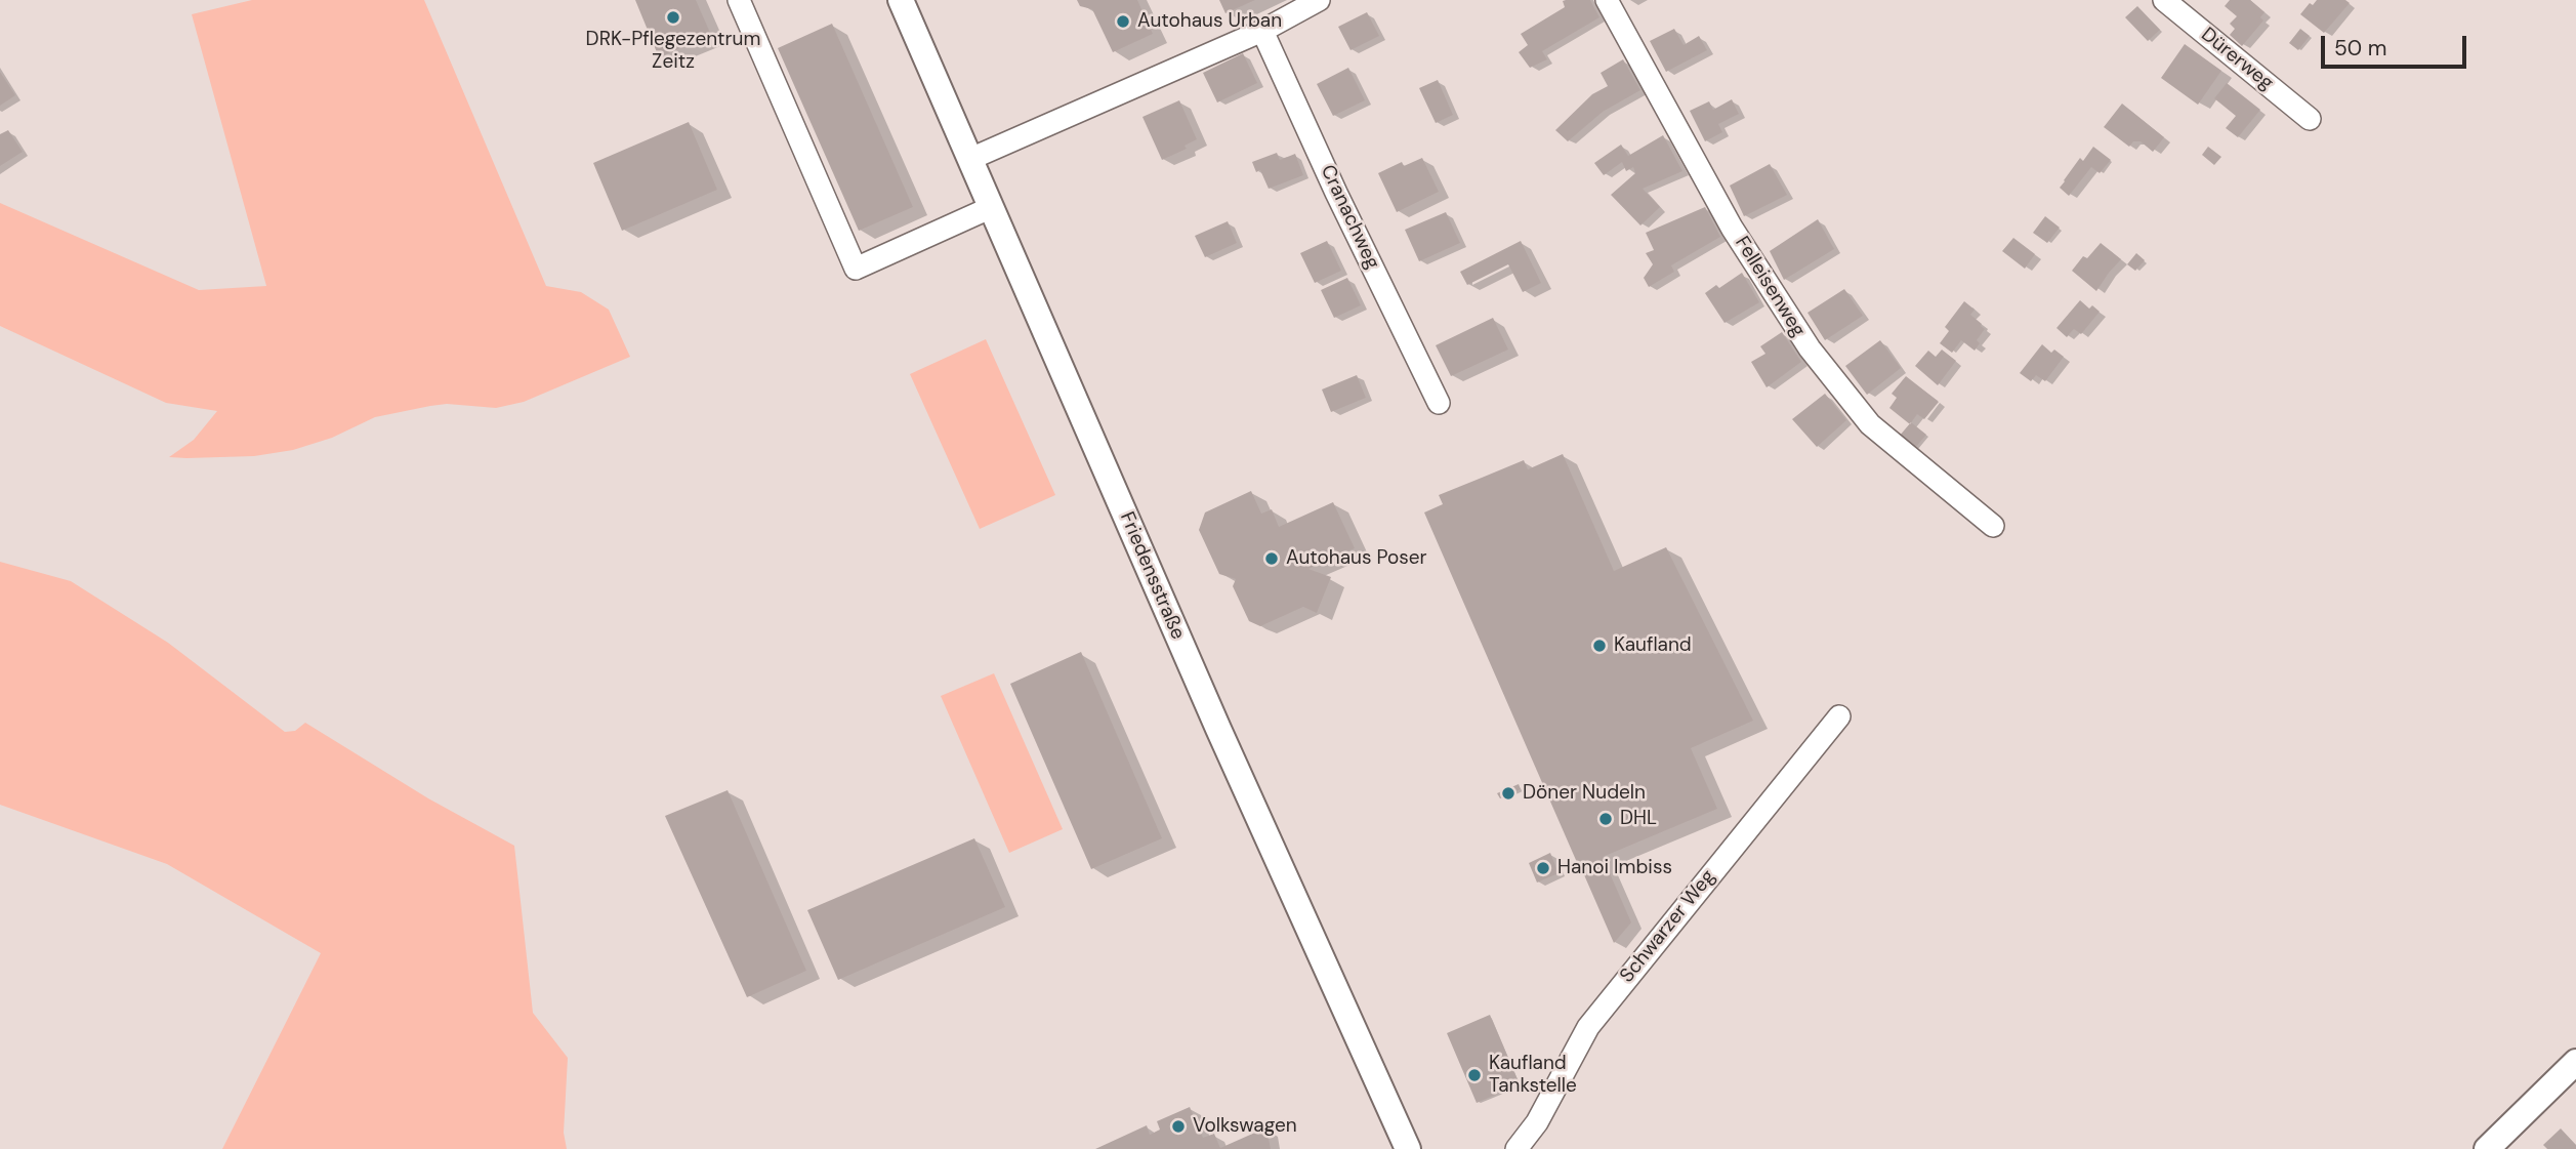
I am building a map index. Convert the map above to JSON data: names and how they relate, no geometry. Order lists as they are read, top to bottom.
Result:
{
  "streets": {
    "street": [
      "Dürerweg",
      "Cranachweg",
      "Felleisenweg",
      "Friedensstraße",
      "Schwarzer Weg"
    ]
  },
  "places": [
    "DRK-Pflegezentrum Zeitz",
    "Autohaus Urban",
    "Autohaus Poser",
    "Kaufland",
    "Döner Nudeln",
    "DHL",
    "Hanoi Imbiss",
    "Kaufland Tankstelle",
    "Volkswagen"
  ],
  "scale_bar": "50 m"
}
